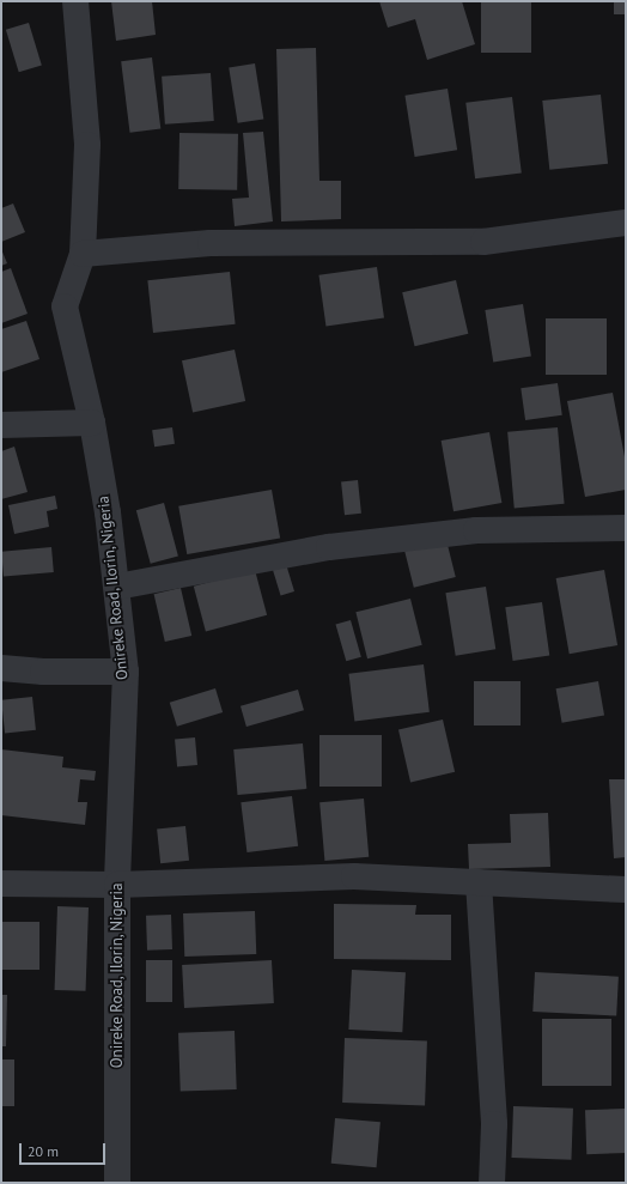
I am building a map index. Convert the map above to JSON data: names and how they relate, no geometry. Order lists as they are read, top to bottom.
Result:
{
  "streets": {
    "street": ["Onireke Road, Ilorin, Nigeria"]
  },
  "scale_bar": "20 m"
}
